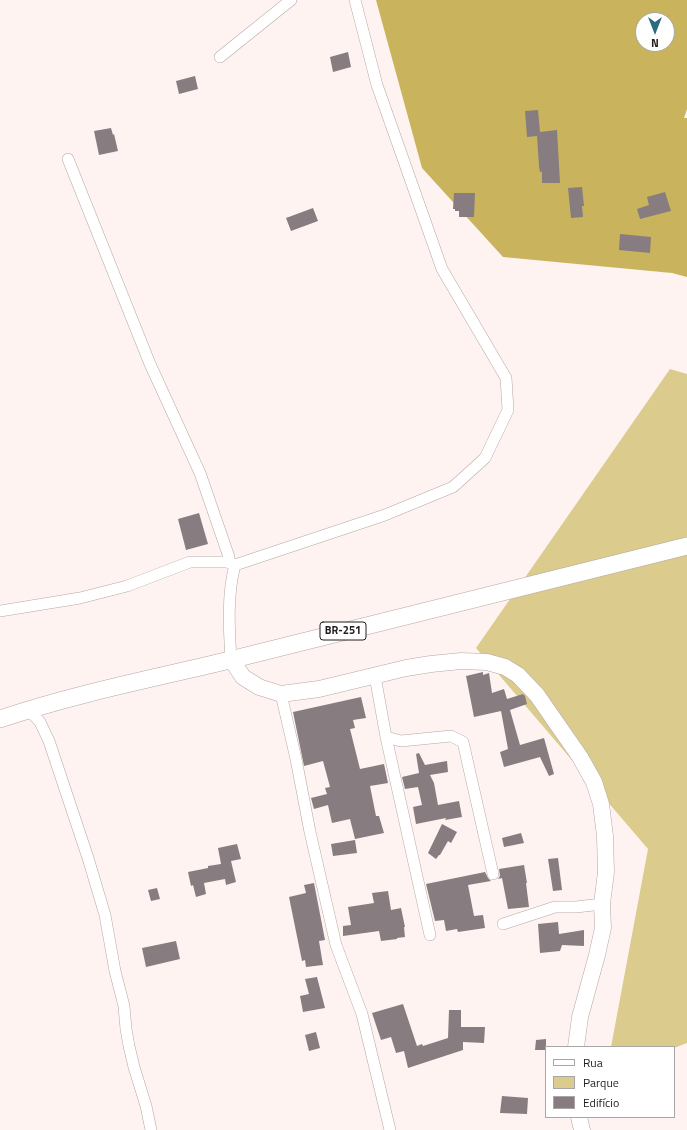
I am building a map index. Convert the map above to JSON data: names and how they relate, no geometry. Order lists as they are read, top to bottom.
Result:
{
  "streets": {
    "main road": ["BR-251"]
  },
  "legend": ["Rua", "Parque", "Edifício"],
  "north": "bottom"
}
